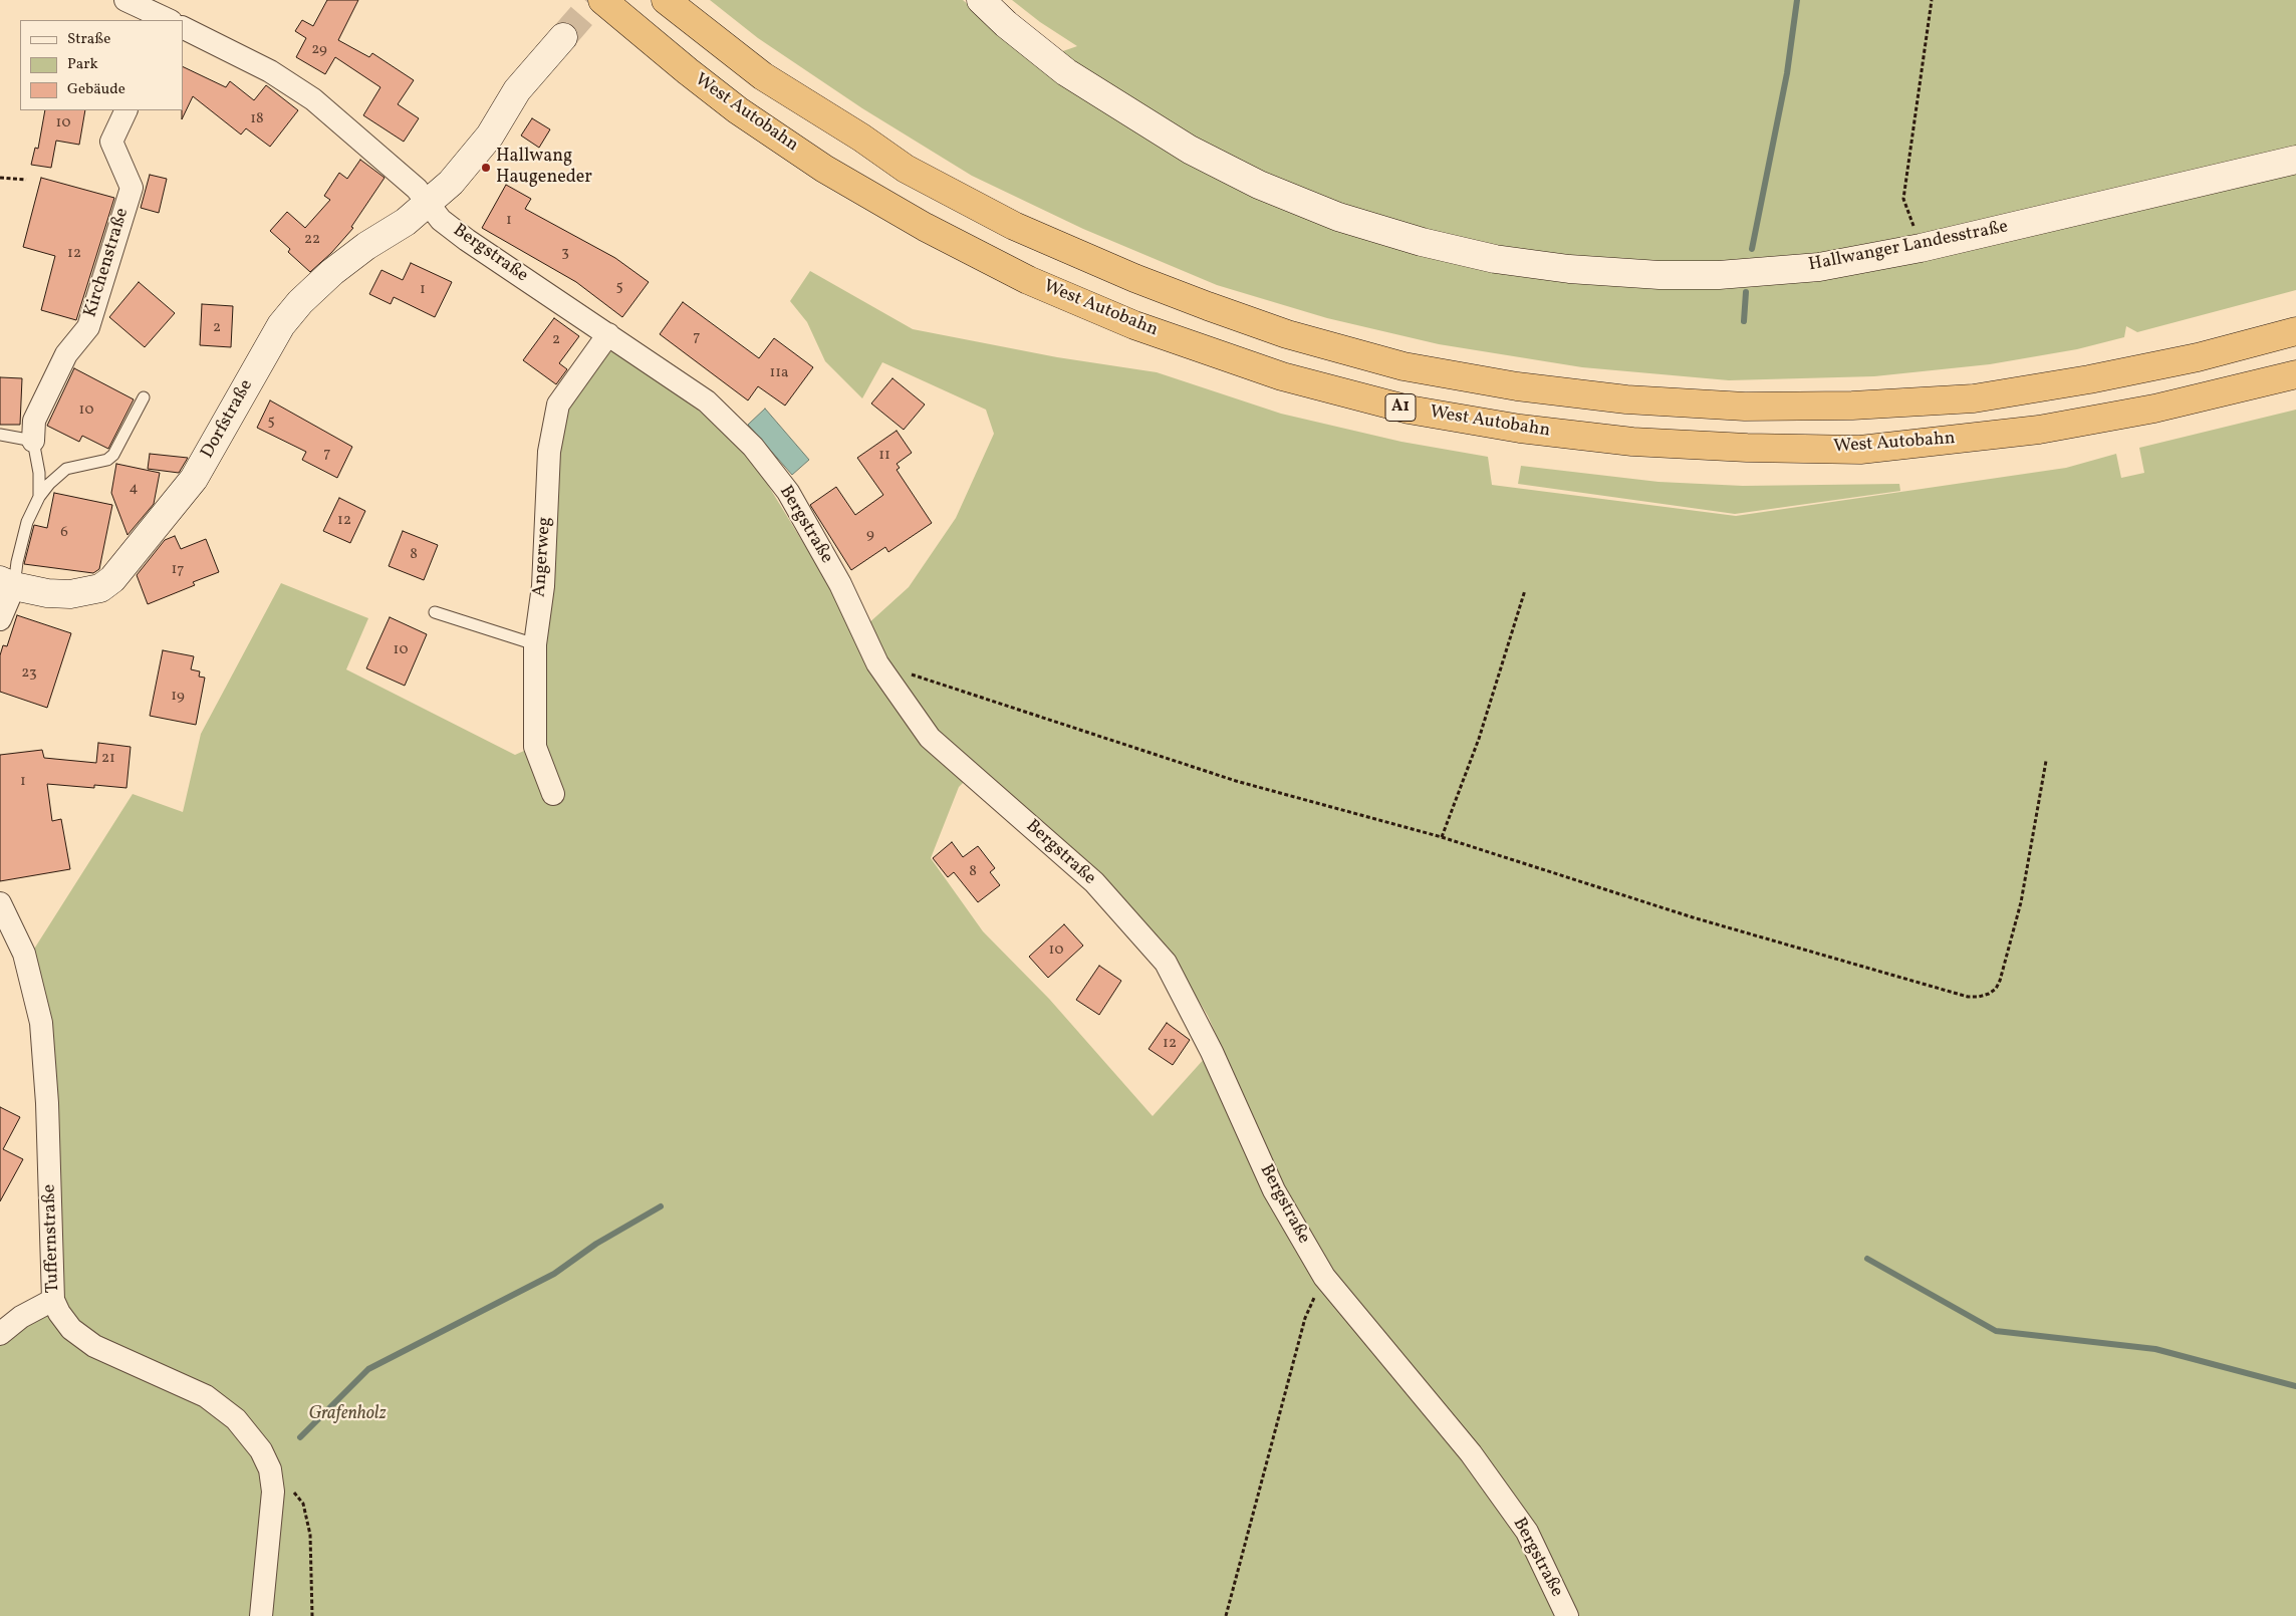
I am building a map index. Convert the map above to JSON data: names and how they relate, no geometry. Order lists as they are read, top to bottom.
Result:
{
  "streets": {
    "highway": ["West Autobahn", "A1"],
    "street": [
      "Hallwanger Landesstraße",
      "Bergstraße",
      "Kirchenstraße",
      "Dorfstraße",
      "Angerweg",
      "Tuffernstraße"
    ]
  },
  "crossings": [
    ["Bergstraße", "Dorfstraße"],
    ["Bergstraße", "Angerweg"]
  ],
  "parks": ["Grafenholz"],
  "places": ["Hallwang Haugeneder"],
  "house_numbers": [
    "29",
    "18",
    "10",
    "1",
    "22",
    "3",
    "12",
    "5",
    "1",
    "2",
    "7",
    "2",
    "11a",
    "10",
    "5",
    "7",
    "11",
    "4",
    "12",
    "6",
    "9",
    "8",
    "17",
    "10",
    "23",
    "19",
    "21",
    "1",
    "8",
    "10",
    "12"
  ],
  "legend": ["Straße", "Park", "Gebäude"]
}
